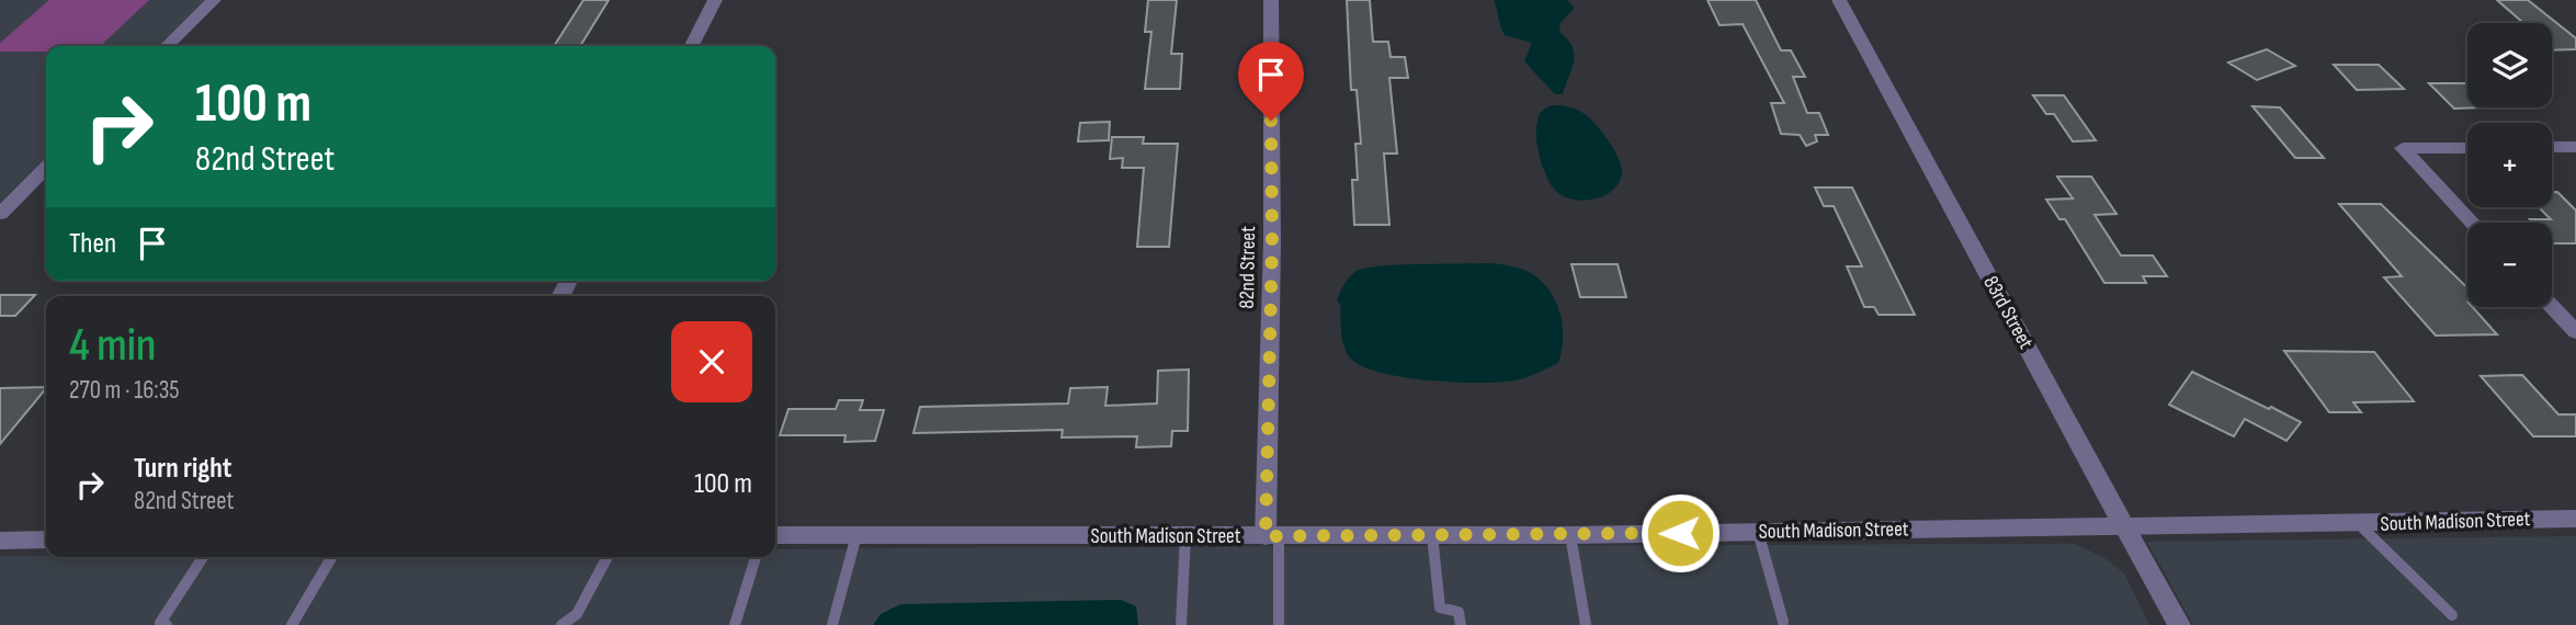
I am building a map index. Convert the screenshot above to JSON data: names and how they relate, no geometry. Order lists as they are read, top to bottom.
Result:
{
  "streets": {
    "street": ["82nd Street", "83rd Street", "South Madison Street"]
  },
  "crossings": [
    ["82nd Street", "South Madison Street"],
    ["83rd Street", "South Madison Street"]
  ],
  "page": {
    "map_buttons": ["+", "−"],
    "turn": ["100 m", "82nd Street"],
    "then": "Then",
    "heading": ["4 min", "270 m · 16:35"],
    "list": [
      {
        "name": "Turn right",
        "note": "82nd Street",
        "value": "100 m"
      }
    ]
  }
}
